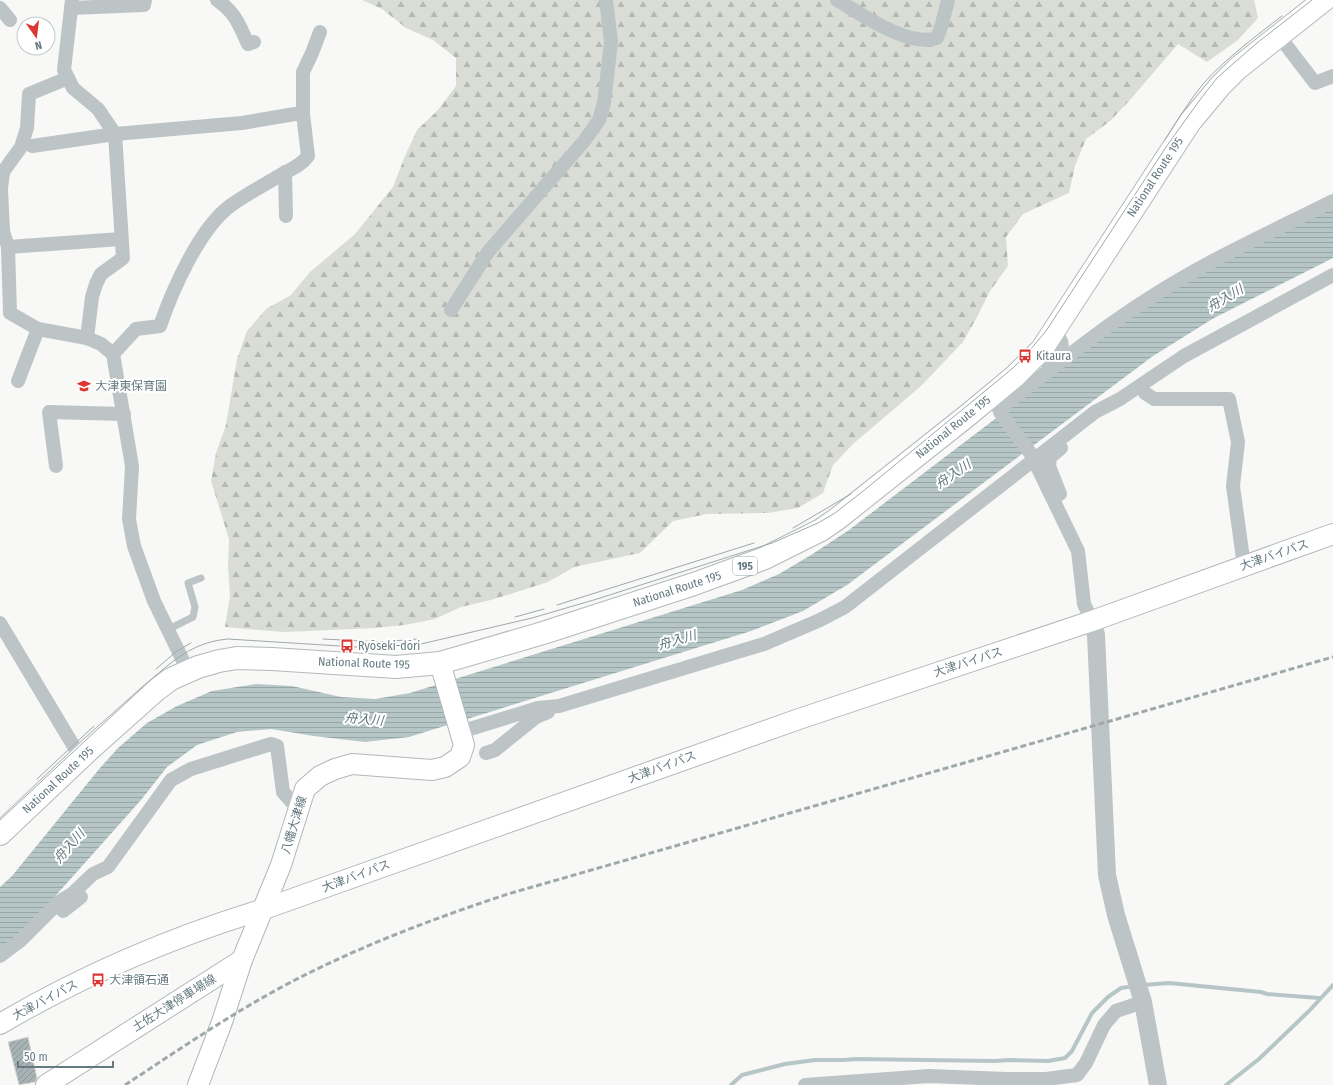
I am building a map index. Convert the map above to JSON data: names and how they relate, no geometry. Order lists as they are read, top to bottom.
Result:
{
  "streets": {
    "highway": ["National Route 195", "195"],
    "main road": ["大津バイパス", "八幡大津線", "土佐大津停車場線"]
  },
  "crossings": [
    ["National Route 195", "八幡大津線"],
    ["大津バイパス", "八幡大津線"],
    ["八幡大津線", "土佐大津停車場線"]
  ],
  "water": ["舟入川"],
  "places": {
    "bus stop": ["Kitaura", "Ryōseki-dōri", "大津領石通"],
    "school or university": ["大津東保育園"]
  },
  "scale_bar": "50 m",
  "north": "bottom"
}
